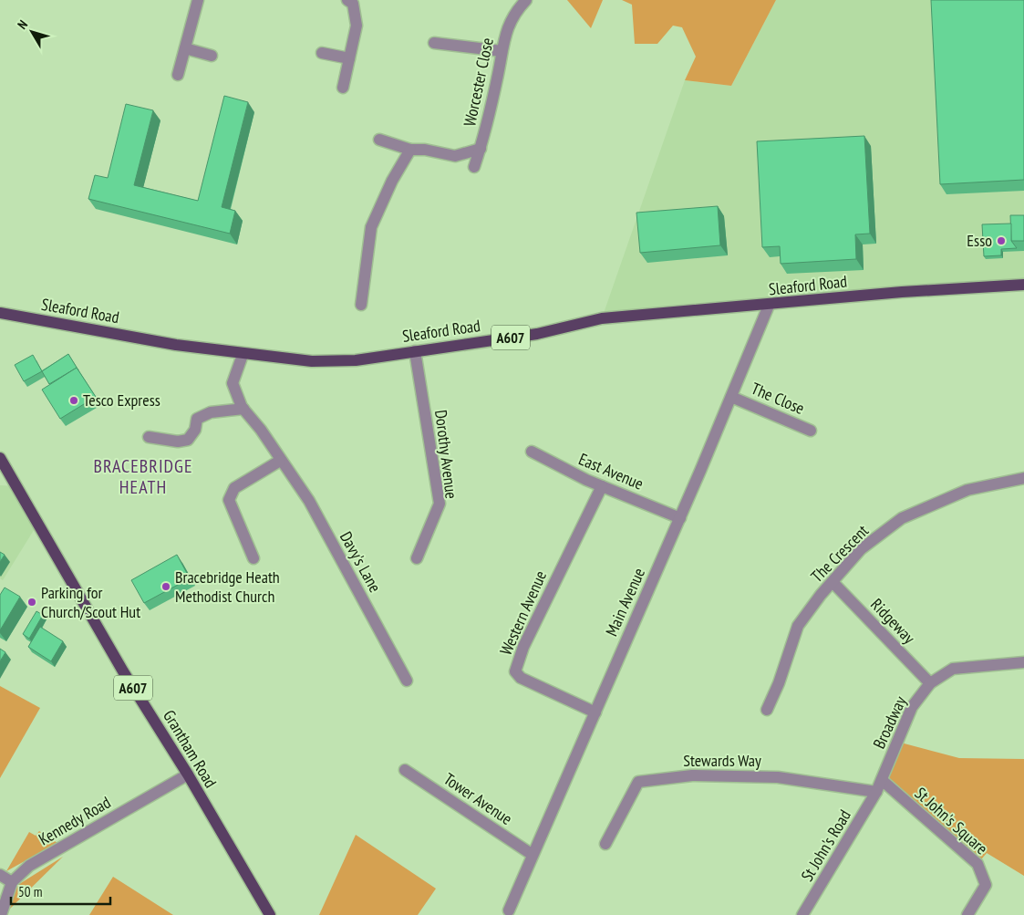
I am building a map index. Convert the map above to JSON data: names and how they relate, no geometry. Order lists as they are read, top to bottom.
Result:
{
  "streets": {
    "main road": ["Sleaford Road", "A607", "Grantham Road"],
    "street": [
      "Worcester Close",
      "The Close",
      "Dorothy Avenue",
      "East Avenue",
      "The Crescent",
      "Davy's Lane",
      "Main Avenue",
      "Western Avenue",
      "Ridgeway",
      "Broadway",
      "Stewards Way",
      "Tower Avenue",
      "Kennedy Road",
      "St John's Square",
      "St John's Road"
    ]
  },
  "crossings": [
    ["Sleaford Road", "Dorothy Avenue"],
    ["Sleaford Road", "Davy's Lane"],
    ["Sleaford Road", "Main Avenue"],
    ["The Close", "Main Avenue"],
    ["East Avenue", "Main Avenue"],
    ["East Avenue", "Western Avenue"],
    ["The Crescent", "Ridgeway"],
    ["Main Avenue", "Western Avenue"],
    ["Main Avenue", "Tower Avenue"],
    ["Ridgeway", "Broadway"],
    ["Broadway", "Stewards Way"],
    ["Broadway", "St John's Square"],
    ["Broadway", "St John's Road"],
    ["Grantham Road", "Kennedy Road"],
    ["Stewards Way", "St John's Road"]
  ],
  "districts": ["BRACEBRIDGE HEATH"],
  "places": [
    "Esso",
    "Tesco Express",
    "Bracebridge Heath Methodist Church",
    "Parking for Church/Scout Hut"
  ],
  "scale_bar": "50 m",
  "north": "top left"
}
